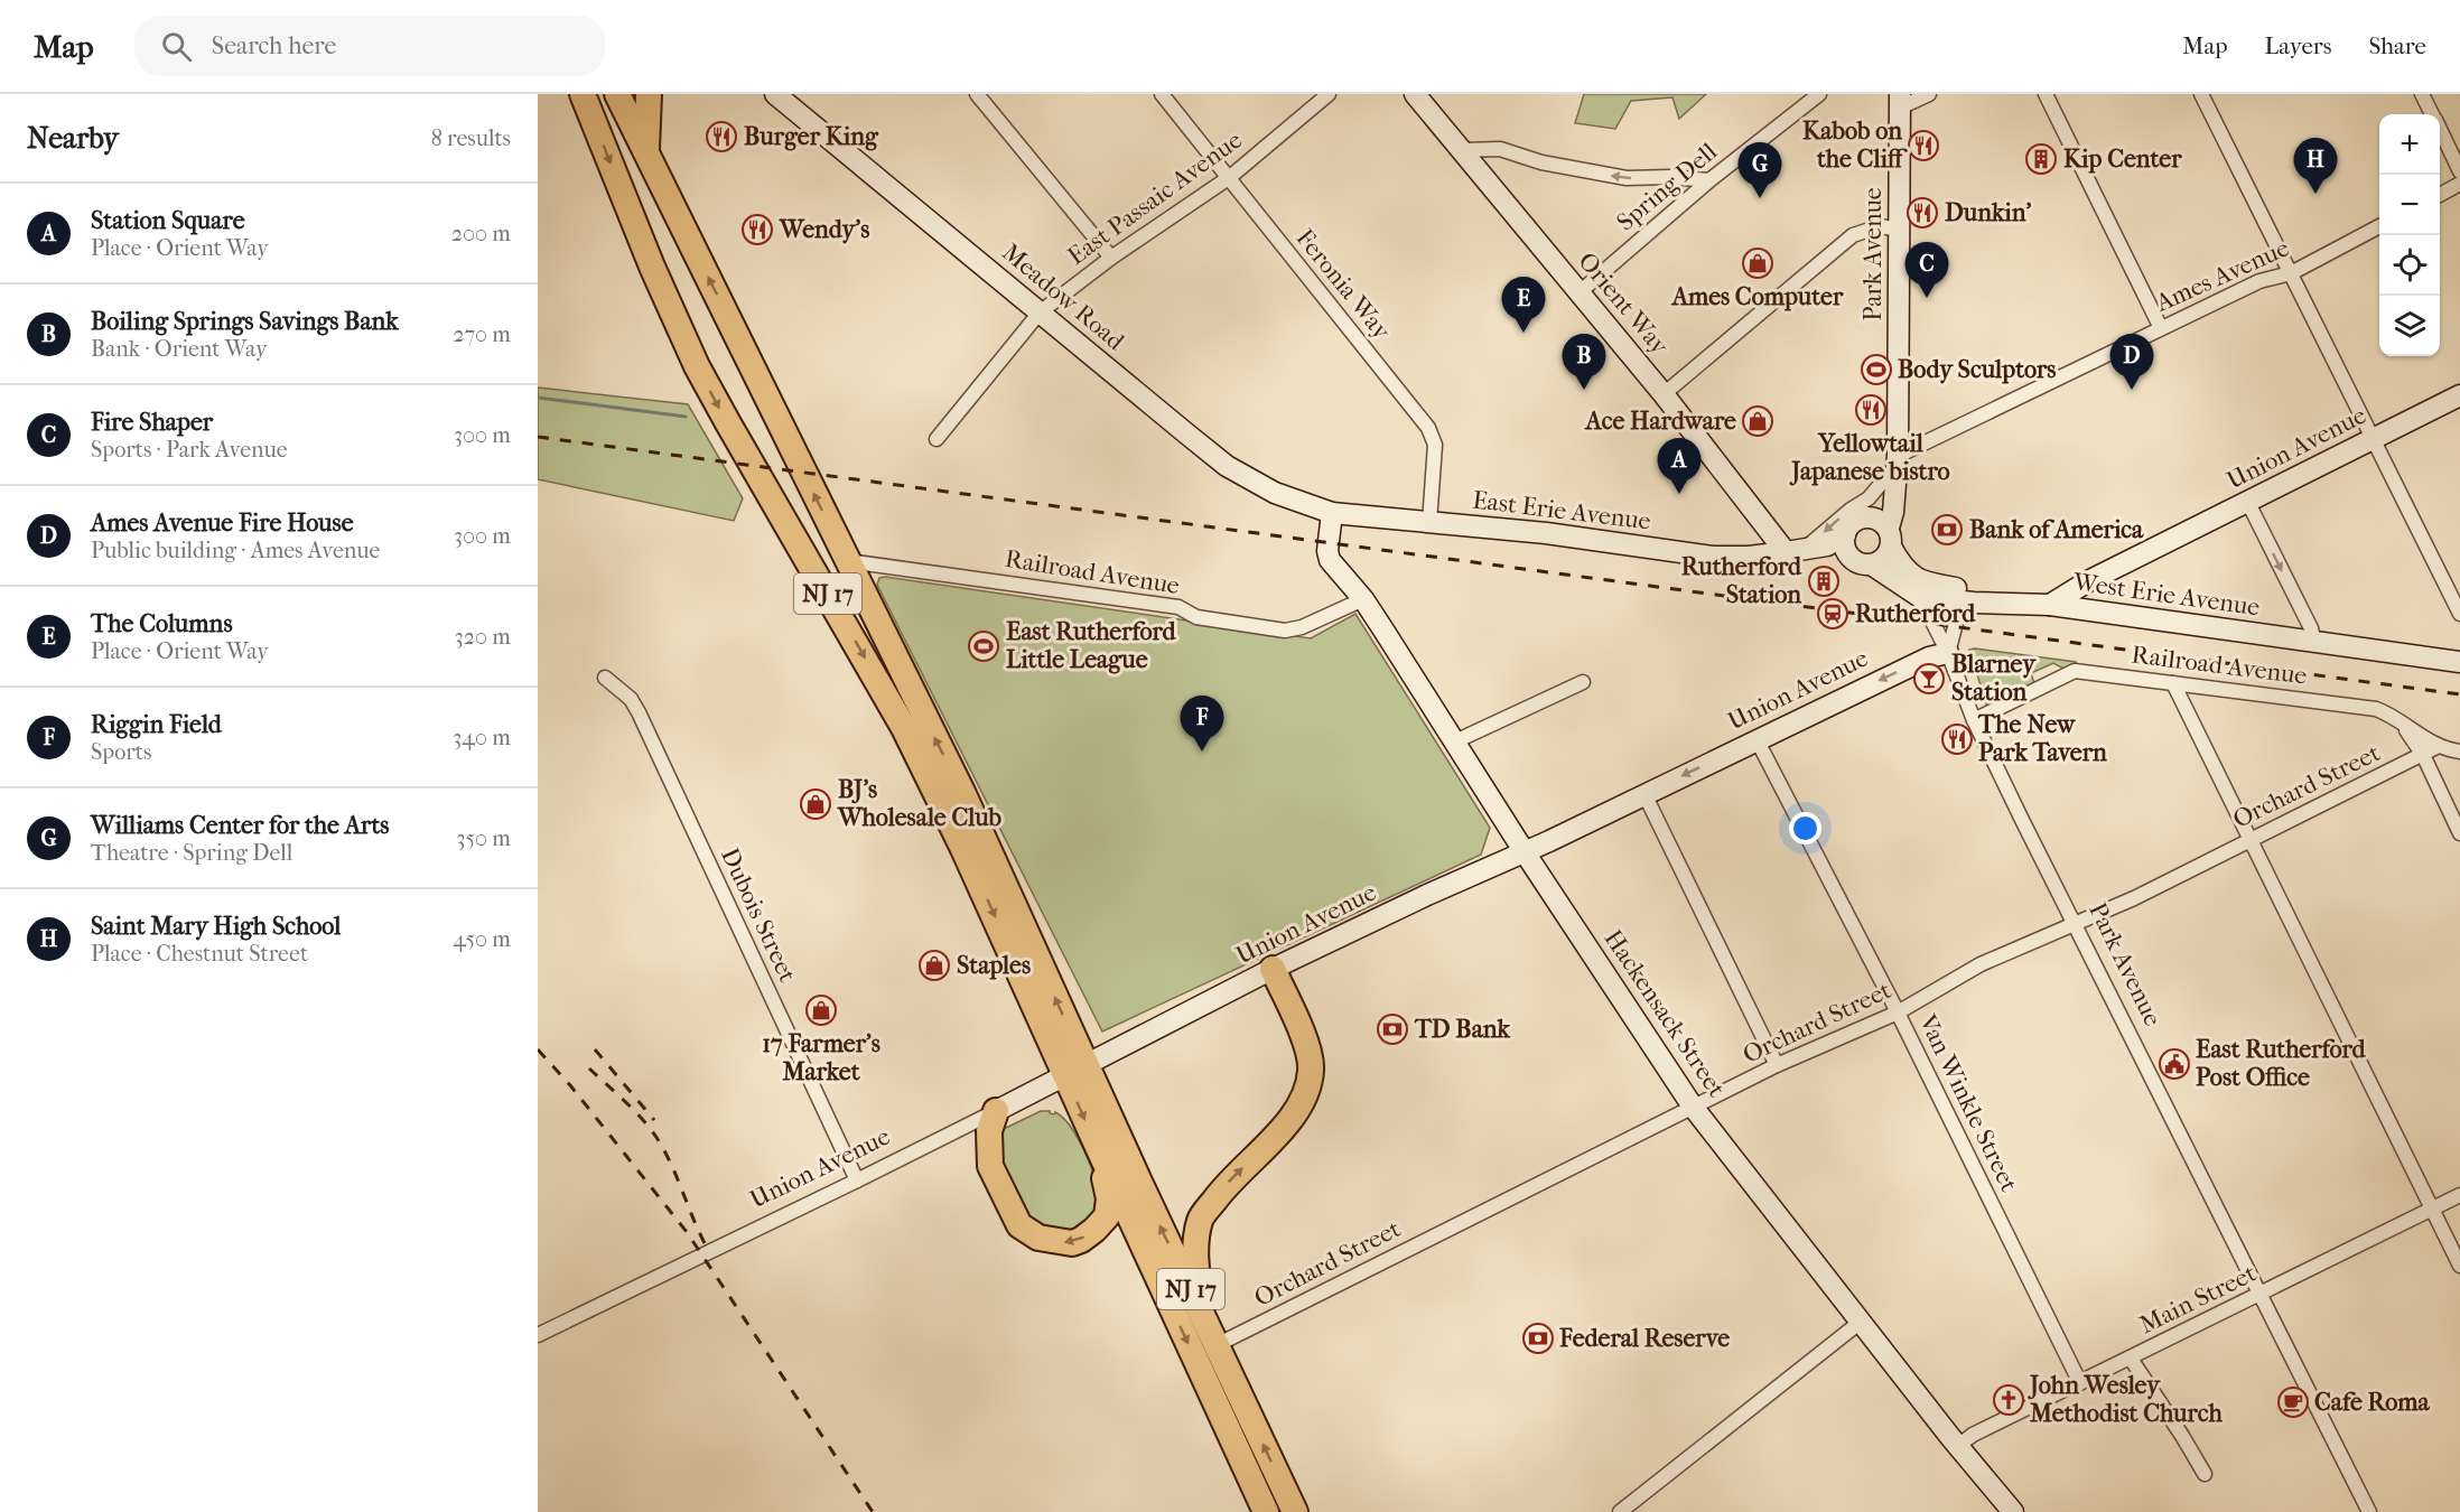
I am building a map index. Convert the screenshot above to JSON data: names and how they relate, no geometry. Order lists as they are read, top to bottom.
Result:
{
  "streets": {
    "highway": ["NJ 17"],
    "main road": [
      "Park Avenue",
      "Meadow Road",
      "Orient Way",
      "Union Avenue",
      "East Erie Avenue",
      "West Erie Avenue",
      "Hackensack Street"
    ],
    "street": [
      "Spring Dell",
      "East Passaic Avenue",
      "Ames Avenue",
      "Feronia Way",
      "Railroad Avenue",
      "Orchard Street",
      "Dubois Street",
      "Van Winkle Street",
      "Main Street"
    ]
  },
  "crossings": [
    ["Spring Dell", "Orient Way"],
    ["East Passaic Avenue", "Feronia Way"],
    ["East Passaic Avenue", "Meadow Road"],
    ["Park Avenue", "Ames Avenue"],
    ["Park Avenue", "Union Avenue"],
    ["Park Avenue", "East Erie Avenue"],
    ["Park Avenue", "Railroad Avenue"],
    ["Park Avenue", "West Erie Avenue"],
    ["Park Avenue", "Orchard Street"],
    ["Park Avenue", "Main Street"],
    ["Feronia Way", "East Erie Avenue"],
    ["Meadow Road", "East Erie Avenue"],
    ["Meadow Road", "Hackensack Street"],
    ["Orient Way", "East Erie Avenue"],
    ["Union Avenue", "NJ 17"],
    ["Union Avenue", "West Erie Avenue"],
    ["Union Avenue", "Dubois Street"],
    ["Union Avenue", "Hackensack Street"],
    ["Union Avenue", "Van Winkle Street"],
    ["East Erie Avenue", "West Erie Avenue"],
    ["East Erie Avenue", "Hackensack Street"],
    ["Railroad Avenue", "NJ 17"],
    ["Railroad Avenue", "Orchard Street"],
    ["Railroad Avenue", "Hackensack Street"],
    ["NJ 17", "Orchard Street"],
    ["Orchard Street", "Hackensack Street"],
    ["Orchard Street", "Van Winkle Street"],
    ["Hackensack Street", "Main Street"],
    ["Van Winkle Street", "Main Street"]
  ],
  "places": {
    "restaurant": [
      "Burger King",
      "Kabob on the Cliff",
      "Dunkin'",
      "Wendy's",
      "Yellowtail Japanese bistro",
      "The New Park Tavern"
    ],
    "building": ["Kip Center", "Rutherford Station"],
    "shop": [
      "Ames Computer",
      "Ace Hardware",
      "BJ's Wholesale Club",
      "Staples",
      "17 Farmer's Market"
    ],
    "sports": ["Body Sculptors", "East Rutherford Little League"],
    "bank": ["Bank of America", "TD Bank", "Federal Reserve"],
    "station": ["Rutherford"],
    "bar": ["Blarney Station"],
    "public building": ["East Rutherford Post Office"],
    "church": ["John Wesley Methodist Church"],
    "cafe": ["Cafe Roma"]
  },
  "page": {
    "header": "Map",
    "search": "Search here",
    "nav": ["Map", "Layers", "Share"],
    "heading": ["Nearby", "8 results"],
    "map_buttons": ["+", "−"],
    "pins": [
      "H",
      "G",
      "C",
      "E",
      "B",
      "D",
      "A",
      "F"
    ],
    "list": [
      {
        "mark": "A",
        "name": "Station Square",
        "note": "Place · Orient Way",
        "value": "200 m"
      },
      {
        "mark": "B",
        "name": "Boiling Springs Savings Bank",
        "note": "Bank · Orient Way",
        "value": "270 m"
      },
      {
        "mark": "C",
        "name": "Fire Shaper",
        "note": "Sports · Park Avenue",
        "value": "300 m"
      },
      {
        "mark": "D",
        "name": "Ames Avenue Fire House",
        "note": "Public building · Ames Avenue",
        "value": "300 m"
      },
      {
        "mark": "E",
        "name": "The Columns",
        "note": "Place · Orient Way",
        "value": "320 m"
      },
      {
        "mark": "F",
        "name": "Riggin Field",
        "note": "Sports",
        "value": "340 m"
      },
      {
        "mark": "G",
        "name": "Williams Center for the Arts",
        "note": "Theatre · Spring Dell",
        "value": "350 m"
      },
      {
        "mark": "H",
        "name": "Saint Mary High School",
        "note": "Place · Chestnut Street",
        "value": "450 m"
      }
    ]
  }
}
